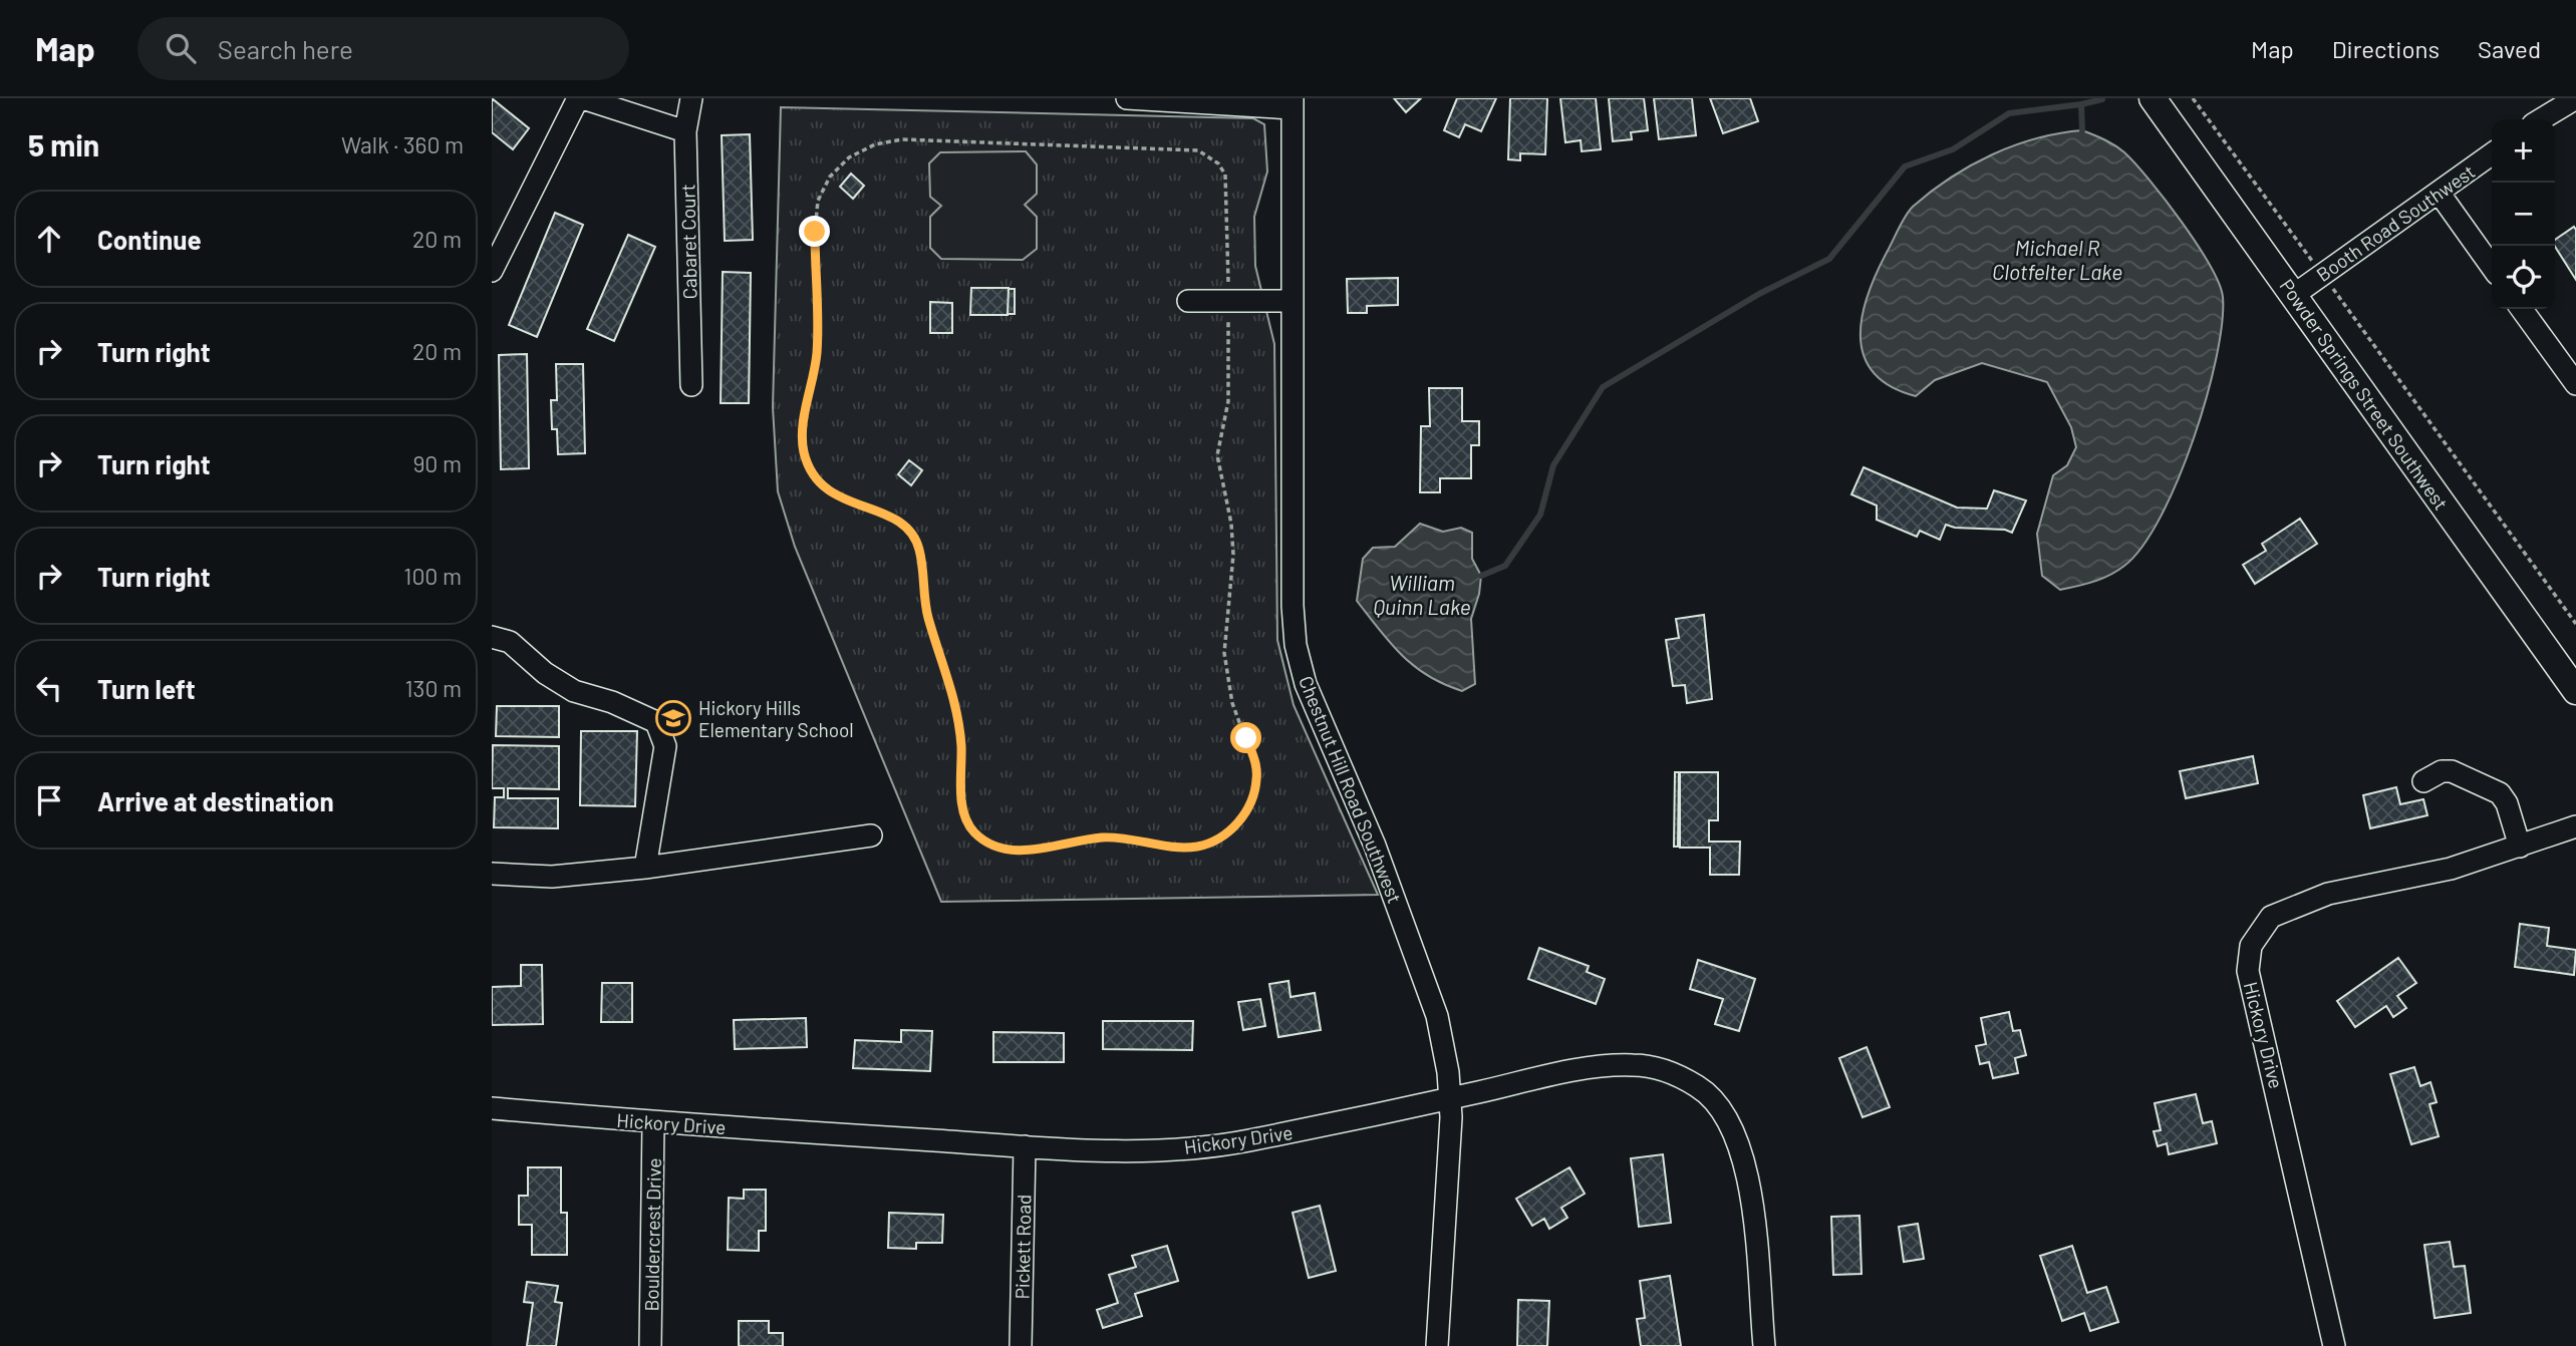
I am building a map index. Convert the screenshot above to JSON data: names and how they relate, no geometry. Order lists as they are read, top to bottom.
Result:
{
  "streets": {
    "main road": ["Powder Springs Street Southwest"],
    "street": [
      "Booth Road Southwest",
      "Cabaret Court",
      "Chestnut Hill Road Southwest",
      "Hickory Drive",
      "Bouldercrest Drive",
      "Pickett Road"
    ]
  },
  "crossings": [
    ["Booth Road Southwest", "Powder Springs Street Southwest"],
    ["Chestnut Hill Road Southwest", "Hickory Drive"],
    ["Hickory Drive", "Bouldercrest Drive"],
    ["Hickory Drive", "Pickett Road"]
  ],
  "water": ["Michael R Clotfelter Lake", "William Quinn Lake"],
  "places": {
    "school or university": ["Hickory Hills Elementary School"]
  },
  "page": {
    "header": "Map",
    "search": "Search here",
    "nav": ["Map", "Directions", "Saved"],
    "heading": ["5 min", "Walk · 360 m"],
    "map_buttons": ["+", "−"],
    "list": [
      ["Continue", "20 m"],
      ["Turn right", "20 m"],
      ["Turn right", "90 m"],
      ["Turn right", "100 m"],
      ["Turn left", "130 m"],
      "Arrive at destination"
    ]
  }
}
